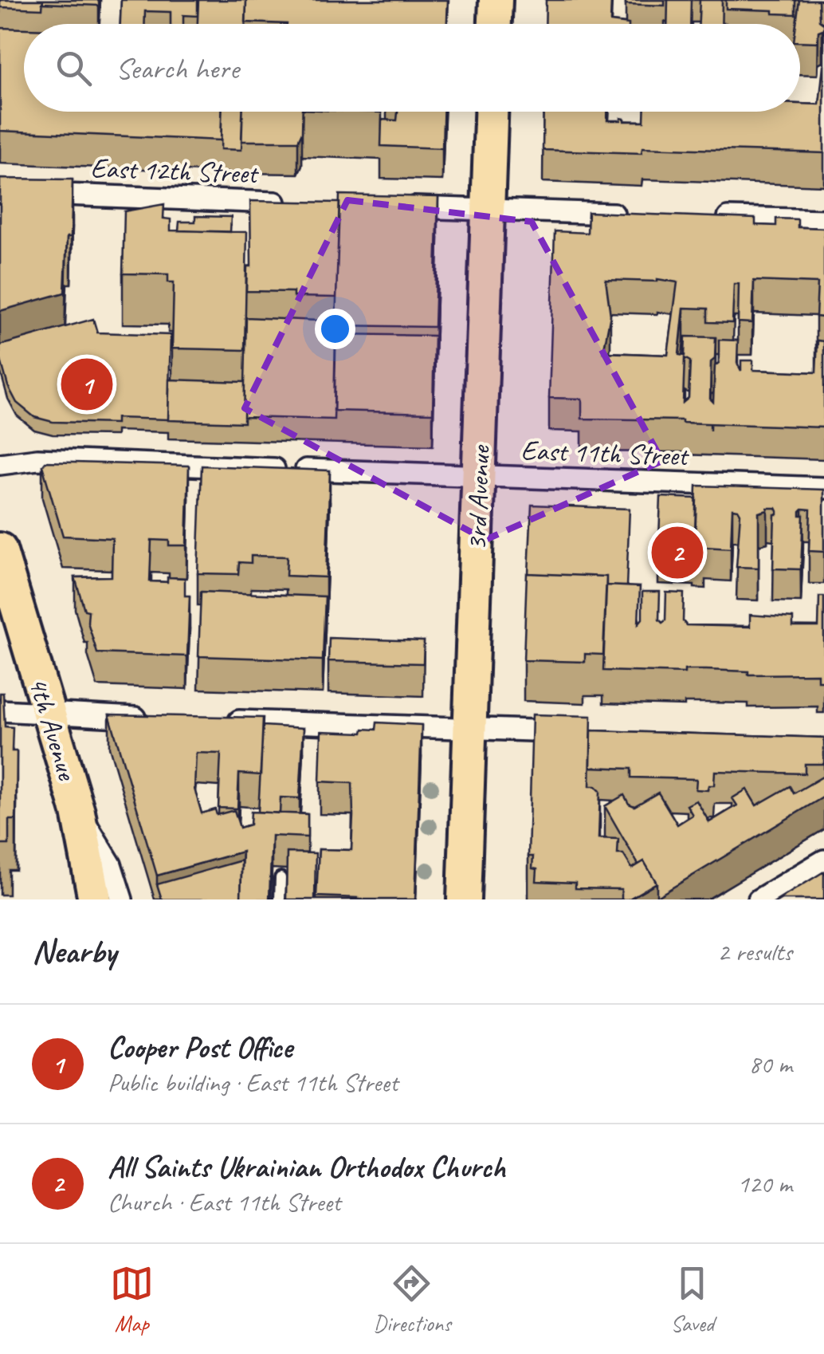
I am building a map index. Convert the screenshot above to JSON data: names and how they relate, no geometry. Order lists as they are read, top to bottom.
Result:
{
  "streets": {
    "main road": ["3rd Avenue", "4th Avenue"],
    "street": ["East 12th Street", "East 11th Street"]
  },
  "crossings": [
    ["East 11th Street", "3rd Avenue"]
  ],
  "page": {
    "search": "Search here",
    "pins": ["1", "2"],
    "heading": ["Nearby", "2 results"],
    "list": [
      {
        "mark": "1",
        "name": "Cooper Post Office",
        "note": "Public building · East 11th Street",
        "value": "80 m"
      },
      {
        "mark": "2",
        "name": "All Saints Ukrainian Orthodox Church",
        "note": "Church · East 11th Street",
        "value": "120 m"
      }
    ],
    "nav": ["Map", "Directions", "Saved"]
  }
}
